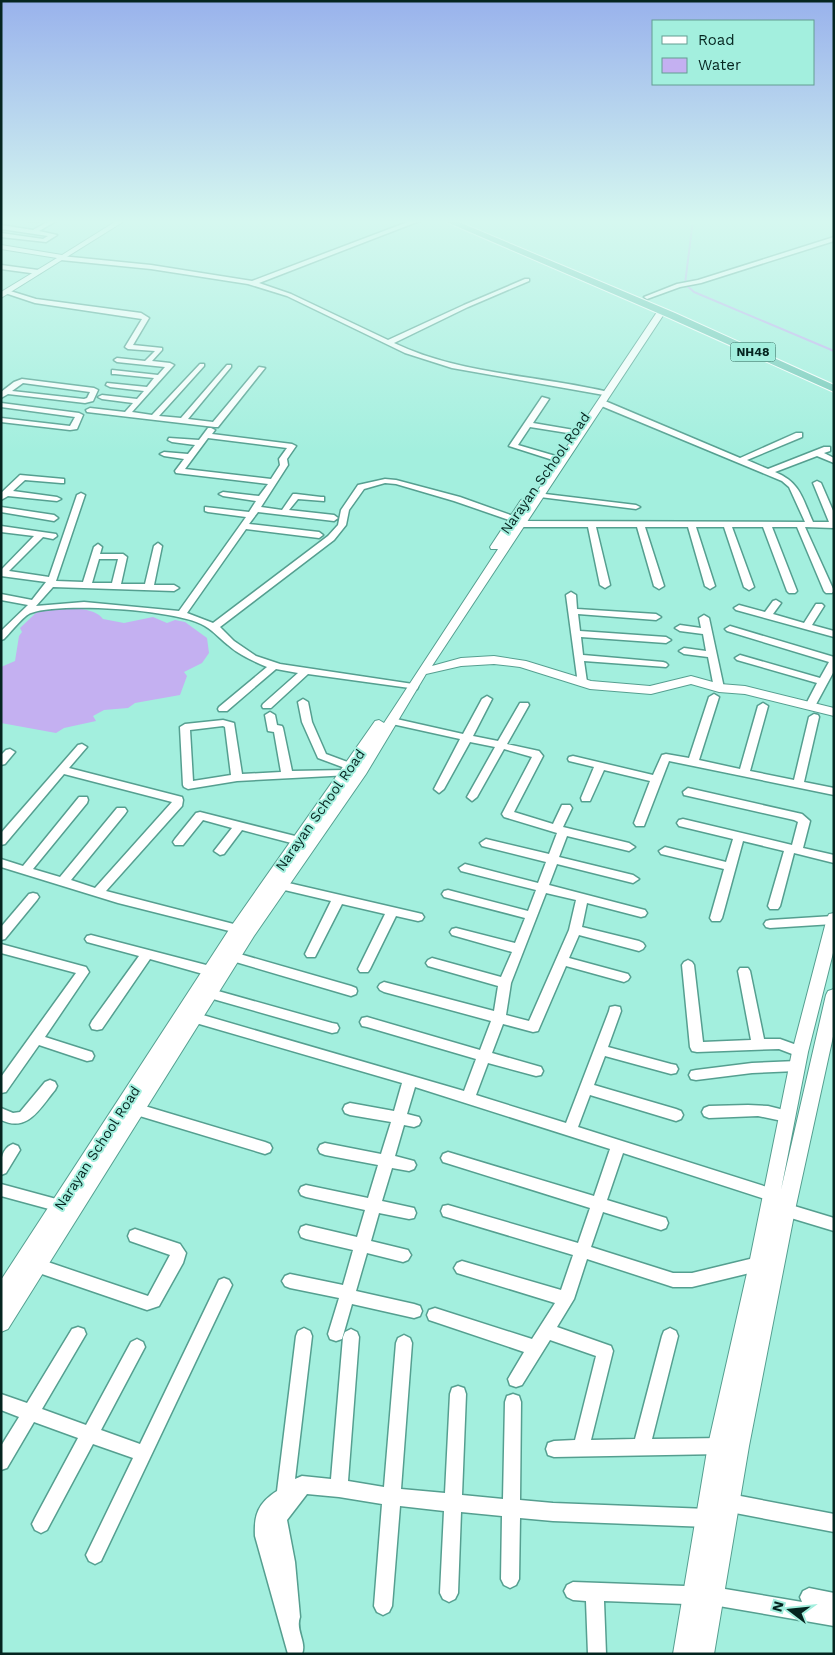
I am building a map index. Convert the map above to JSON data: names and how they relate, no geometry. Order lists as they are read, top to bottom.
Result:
{
  "streets": {
    "highway": ["NH48"],
    "street": ["Narayan School Road"]
  },
  "legend": ["Road", "Water"],
  "north": "left"
}
